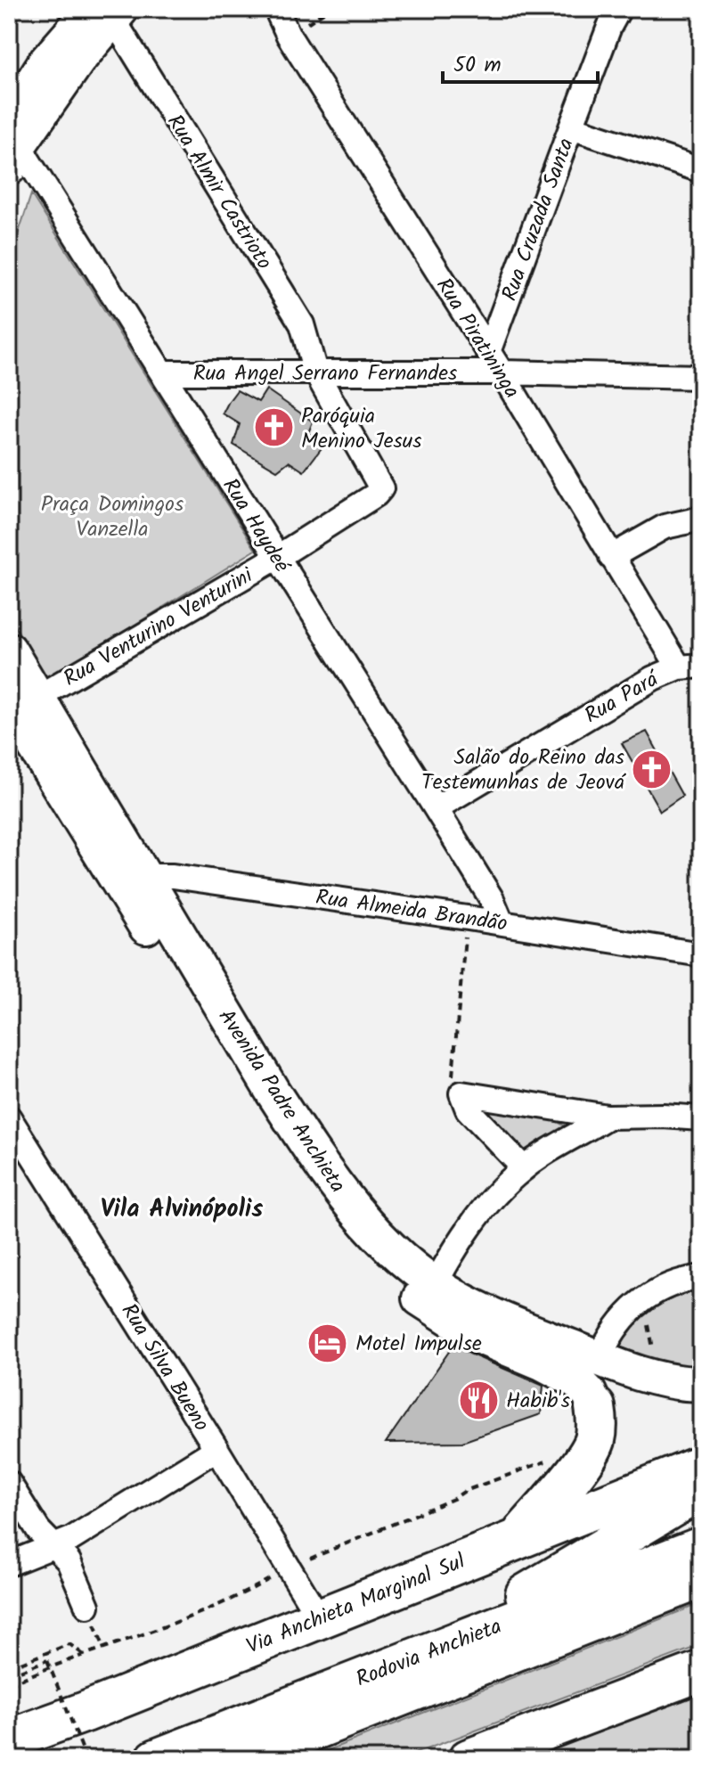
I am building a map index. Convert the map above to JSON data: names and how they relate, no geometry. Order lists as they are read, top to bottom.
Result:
{
  "streets": {
    "highway": ["Via Anchieta Marginal Sul", "Rodovia Anchieta"],
    "street": [
      "Rua Almir Castrioto",
      "Rua Cruzada Santa",
      "Rua Piratininga",
      "Rua Angel Serrano Fernandes",
      "Rua Haydeé",
      "Rua Venturino Venturini",
      "Rua Pará",
      "Rua Almeida Brandão",
      "Avenida Padre Anchieta",
      "Rua Silva Bueno"
    ]
  },
  "crossings": [
    ["Rua Almir Castrioto", "Rua Angel Serrano Fernandes"],
    ["Rua Almir Castrioto", "Rua Venturino Venturini"],
    ["Rua Cruzada Santa", "Rua Piratininga"],
    ["Rua Piratininga", "Rua Angel Serrano Fernandes"],
    ["Rua Piratininga", "Rua Pará"],
    ["Rua Angel Serrano Fernandes", "Rua Haydeé"],
    ["Rua Angel Serrano Fernandes", "Rua Venturino Venturini"],
    ["Rua Haydeé", "Rua Venturino Venturini"],
    ["Rua Haydeé", "Rua Pará"],
    ["Rua Haydeé", "Rua Almeida Brandão"],
    ["Rua Venturino Venturini", "Avenida Padre Anchieta"],
    ["Rua Almeida Brandão", "Avenida Padre Anchieta"],
    ["Rua Silva Bueno", "Via Anchieta Marginal Sul"]
  ],
  "districts": ["Vila Alvinópolis"],
  "parks": ["Praça Domingos Vanzella"],
  "places": {
    "church": ["Paróquia Menino Jesus", "Salão do Reino das Testemunhas de Jeová"],
    "hotel": ["Motel Impulse"],
    "restaurant": ["Habib's"]
  },
  "scale_bar": "50 m"
}
